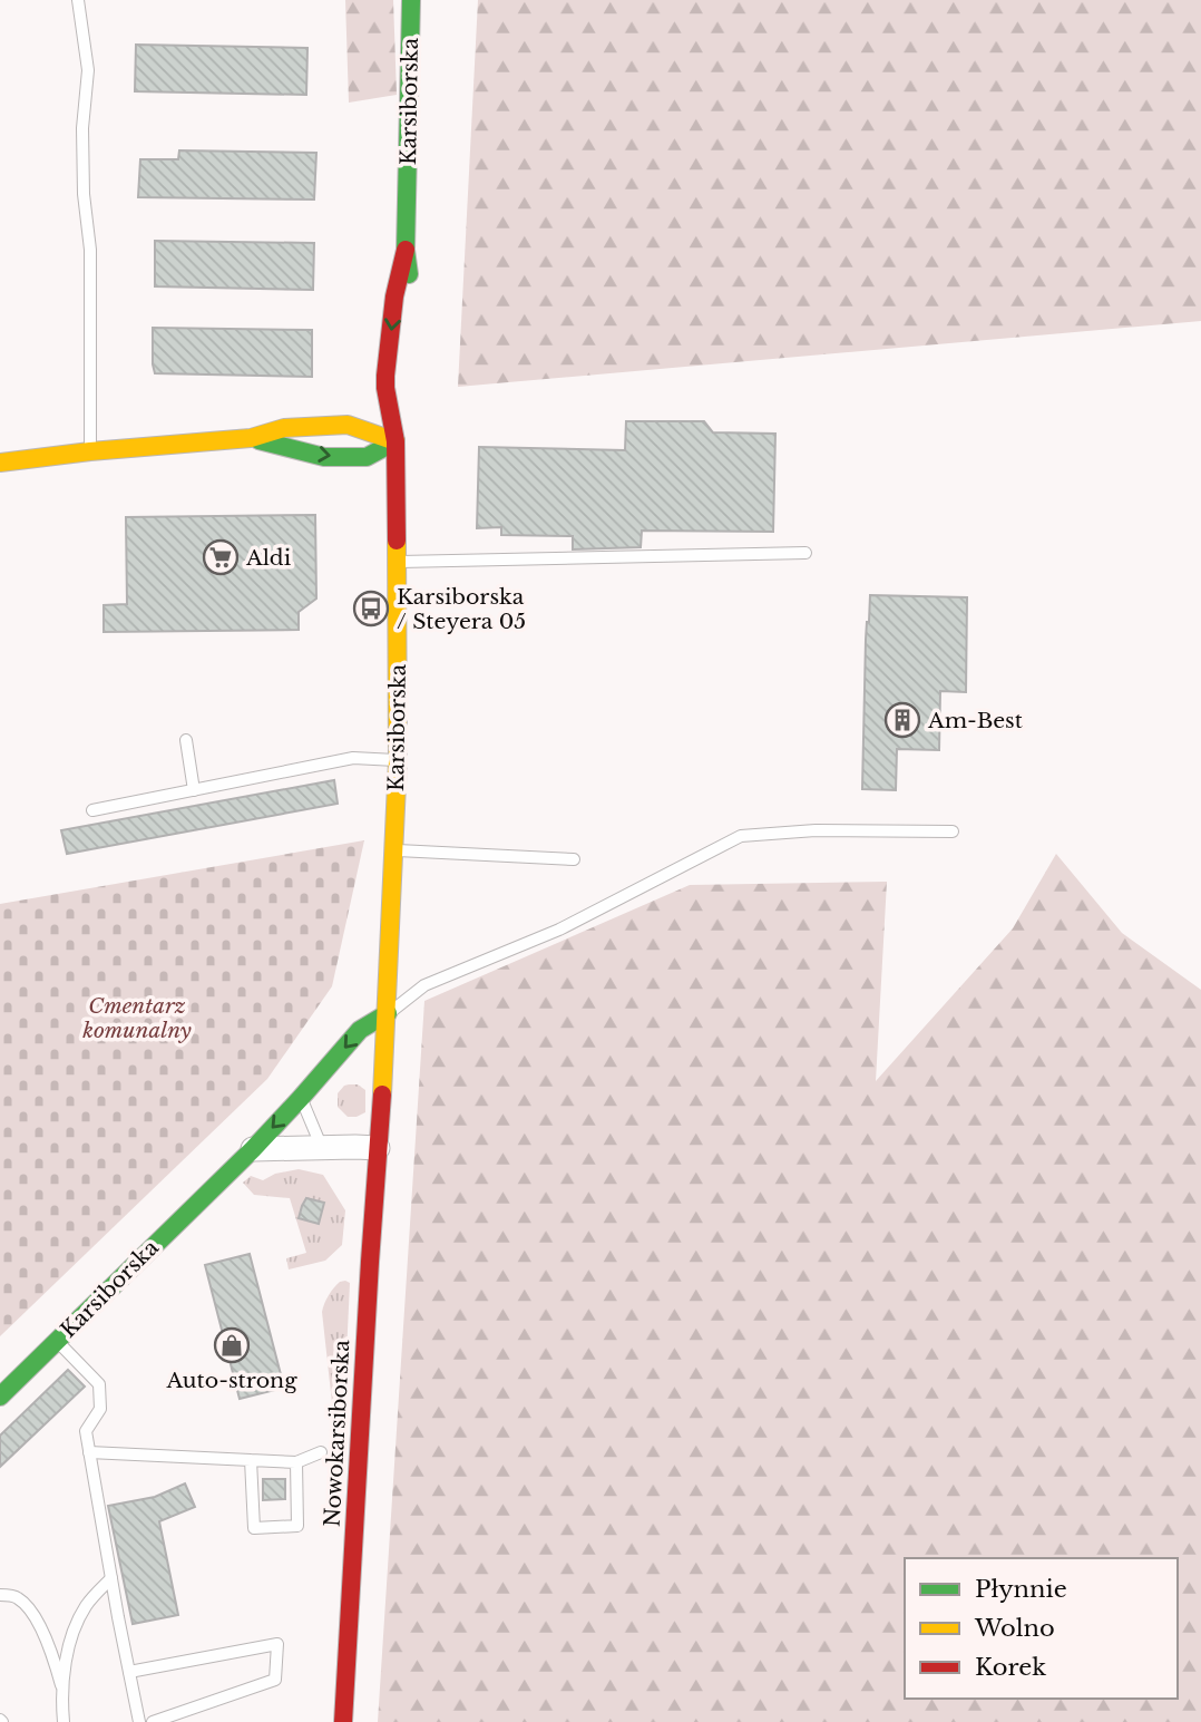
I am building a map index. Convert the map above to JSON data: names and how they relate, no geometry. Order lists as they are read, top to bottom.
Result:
{
  "streets": {
    "main road": ["Karsiborska", "Nowokarsiborska"]
  },
  "crossings": [
    ["Karsiborska", "Nowokarsiborska"]
  ],
  "parks": ["Cmentarz komunalny"],
  "places": {
    "supermarket": ["Aldi"],
    "bus stop": ["Karsiborska / Steyera 05"],
    "building": ["Am-Best"],
    "shop": ["Auto-strong"]
  },
  "legend": ["Płynnie", "Wolno", "Korek"]
}
